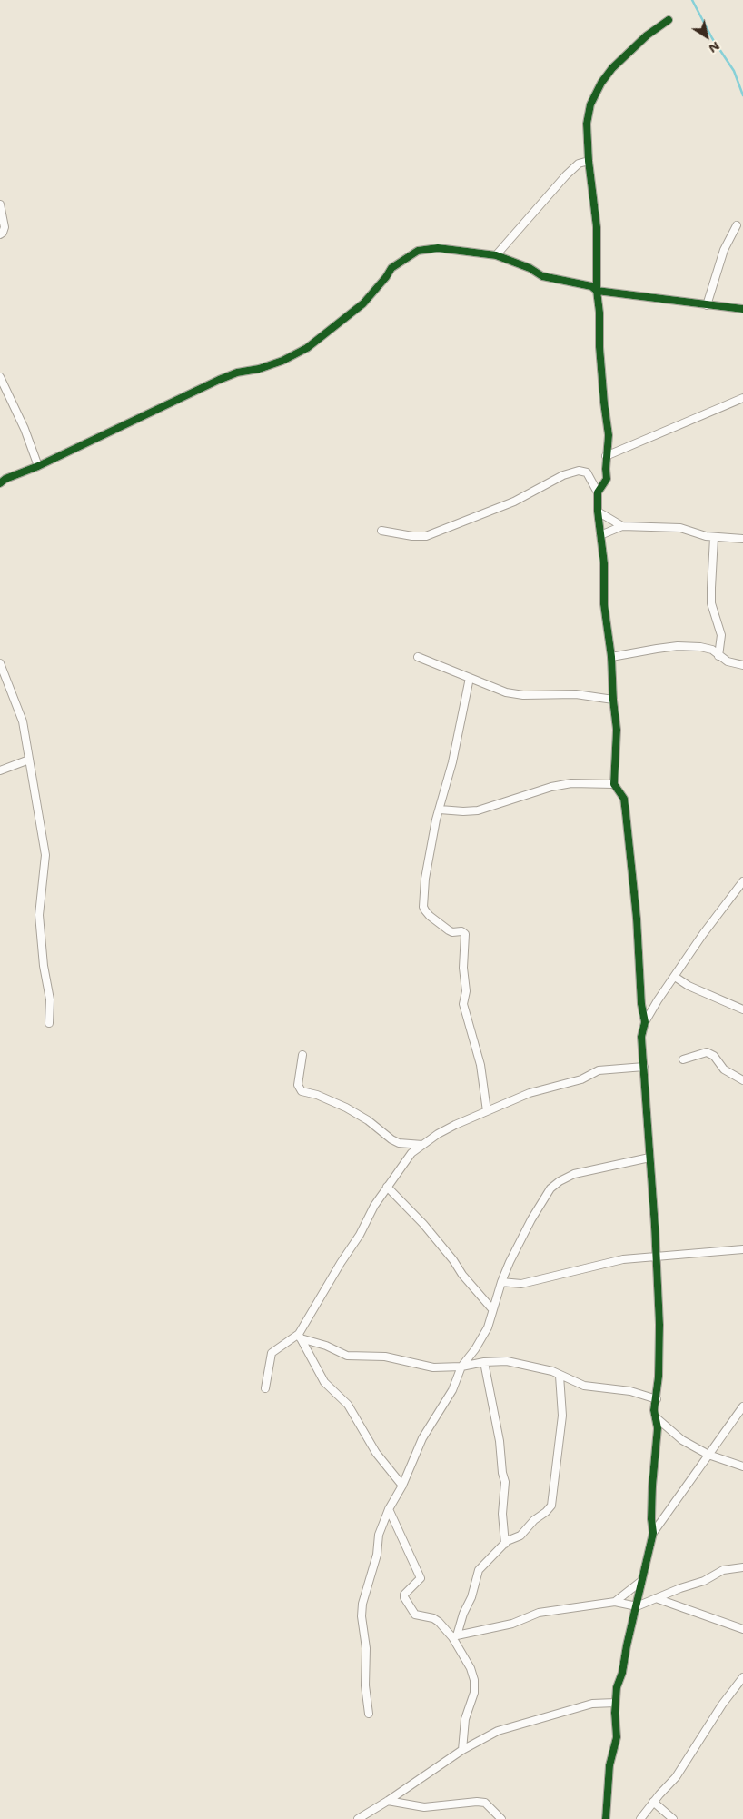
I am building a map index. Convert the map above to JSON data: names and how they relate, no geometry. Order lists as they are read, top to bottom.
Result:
{
  "north": "bottom right"
}
